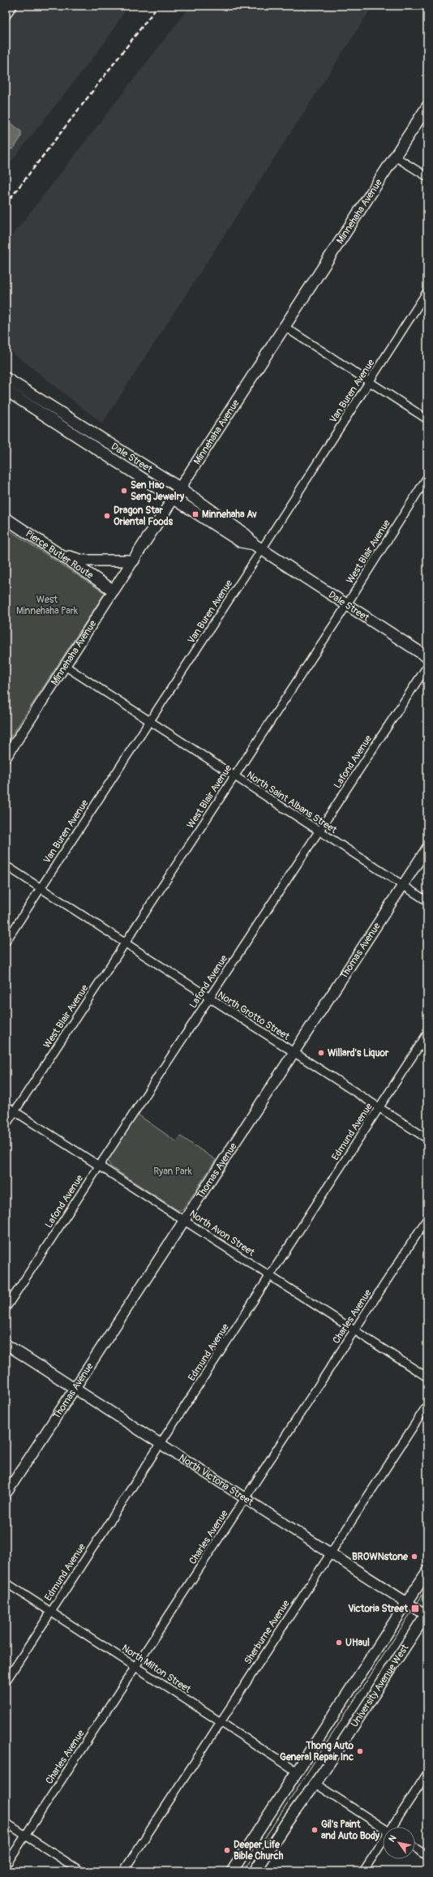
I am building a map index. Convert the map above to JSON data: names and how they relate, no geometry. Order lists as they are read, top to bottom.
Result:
{
  "streets": {
    "main road": [
      "Minnehaha Avenue",
      "Dale Street",
      "Pierce Butler Route",
      "University Avenue West"
    ],
    "street": [
      "Van Buren Avenue",
      "West Blair Avenue",
      "Lafond Avenue",
      "North Saint Albans Street",
      "Thomas Avenue",
      "North Grotto Street",
      "Edmund Avenue",
      "North Avon Street",
      "Charles Avenue",
      "North Victoria Street",
      "Sherburne Avenue",
      "North Milton Street"
    ]
  },
  "crossings": [
    ["Minnehaha Avenue", "Dale Street"],
    ["Minnehaha Avenue", "Pierce Butler Route"],
    ["Minnehaha Avenue", "North Saint Albans Street"],
    ["Van Buren Avenue", "Dale Street"],
    ["Van Buren Avenue", "North Saint Albans Street"],
    ["Van Buren Avenue", "North Grotto Street"],
    ["Dale Street", "West Blair Avenue"],
    ["West Blair Avenue", "North Saint Albans Street"],
    ["West Blair Avenue", "North Grotto Street"],
    ["West Blair Avenue", "North Avon Street"],
    ["Lafond Avenue", "North Saint Albans Street"],
    ["Lafond Avenue", "North Grotto Street"],
    ["Lafond Avenue", "North Avon Street"],
    ["North Saint Albans Street", "Thomas Avenue"],
    ["Thomas Avenue", "North Grotto Street"],
    ["Thomas Avenue", "North Avon Street"],
    ["Thomas Avenue", "North Victoria Street"],
    ["North Grotto Street", "Edmund Avenue"],
    ["Edmund Avenue", "North Avon Street"],
    ["Edmund Avenue", "North Victoria Street"],
    ["Edmund Avenue", "North Milton Street"],
    ["North Avon Street", "Charles Avenue"],
    ["Charles Avenue", "North Victoria Street"],
    ["Charles Avenue", "North Milton Street"],
    ["North Victoria Street", "Sherburne Avenue"],
    ["North Victoria Street", "University Avenue West"],
    ["Sherburne Avenue", "North Milton Street"]
  ],
  "parks": ["West Minnehaha Park", "Ryan Park"],
  "places": {
    "other": [
      "Sen Hao Seng Jewelry",
      "Dragon Star Oriental Foods",
      "Willard's Liquor",
      "BROWNstone",
      "UHaul",
      "Thong Auto General Repair Inc",
      "Gil's Paint and Auto Body",
      "Deeper Life Bible Church"
    ],
    "transit": ["Minnehaha Av", "Victoria Street"]
  },
  "north": "top left"
}
